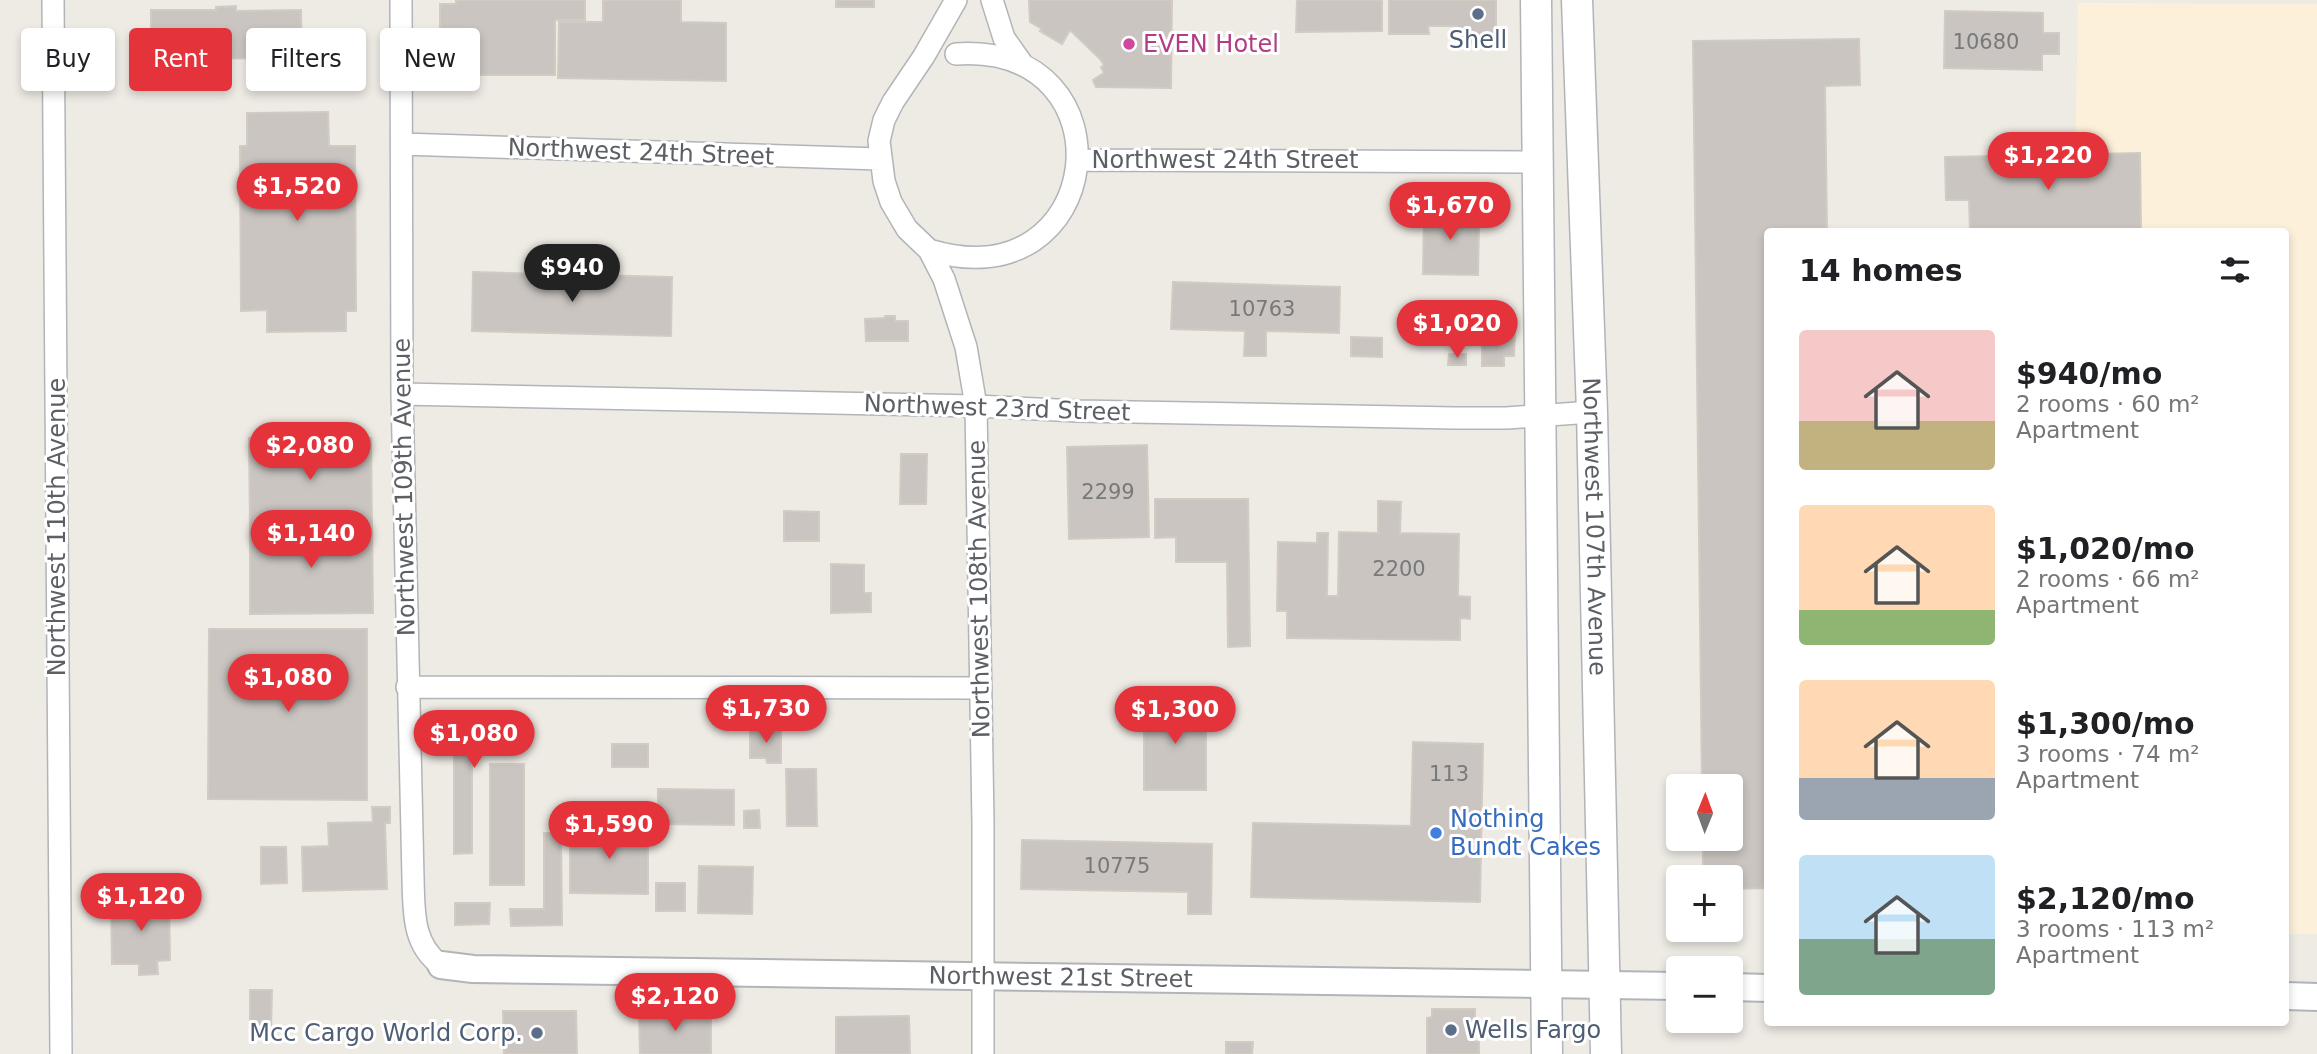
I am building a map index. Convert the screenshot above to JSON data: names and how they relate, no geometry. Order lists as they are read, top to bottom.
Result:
{
  "streets": {
    "main road": ["Northwest 107th Avenue"],
    "street": [
      "Northwest 24th Street",
      "Northwest 23rd Street",
      "Northwest 109th Avenue",
      "Northwest 110th Avenue",
      "Northwest 108th Avenue",
      "Northwest 21st Street"
    ]
  },
  "crossings": [
    ["Northwest 24th Street", "Northwest 109th Avenue"],
    ["Northwest 24th Street", "Northwest 107th Avenue"],
    ["Northwest 24th Street", "Northwest 108th Avenue"],
    ["Northwest 23rd Street", "Northwest 109th Avenue"],
    ["Northwest 23rd Street", "Northwest 107th Avenue"],
    ["Northwest 23rd Street", "Northwest 108th Avenue"],
    ["Northwest 109th Avenue", "Northwest 21st Street"],
    ["Northwest 107th Avenue", "Northwest 21st Street"],
    ["Northwest 108th Avenue", "Northwest 21st Street"]
  ],
  "places": [
    "Shell",
    "EVEN Hotel",
    "Nothing Bundt Cakes",
    "Wells Fargo",
    "Mcc Cargo World Corp."
  ],
  "house_numbers": [
    "10680",
    "10763",
    "2299",
    "2200",
    "113",
    "10775"
  ],
  "north": "top",
  "page": {
    "chip": [
      "Buy",
      "Rent",
      "Filters",
      "New"
    ],
    "price": [
      "$1,220",
      "$1,520",
      "$1,670",
      "$940",
      "$1,020",
      "$2,080",
      "$1,140",
      "$1,080",
      "$1,730",
      "$1,300",
      "$1,080",
      "$1,590",
      "$1,120",
      "$2,120"
    ],
    "heading": "14 homes",
    "list": [
      {
        "name": "$940/mo",
        "note": "2 rooms · 60 m² · Apartment"
      },
      {
        "name": "$1,020/mo",
        "note": "2 rooms · 66 m² · Apartment"
      },
      {
        "name": "$1,300/mo",
        "note": "3 rooms · 74 m² · Apartment"
      },
      {
        "name": "$2,120/mo",
        "note": "3 rooms · 113 m² · Apartment"
      }
    ],
    "map_buttons": ["+", "−"]
  }
}
